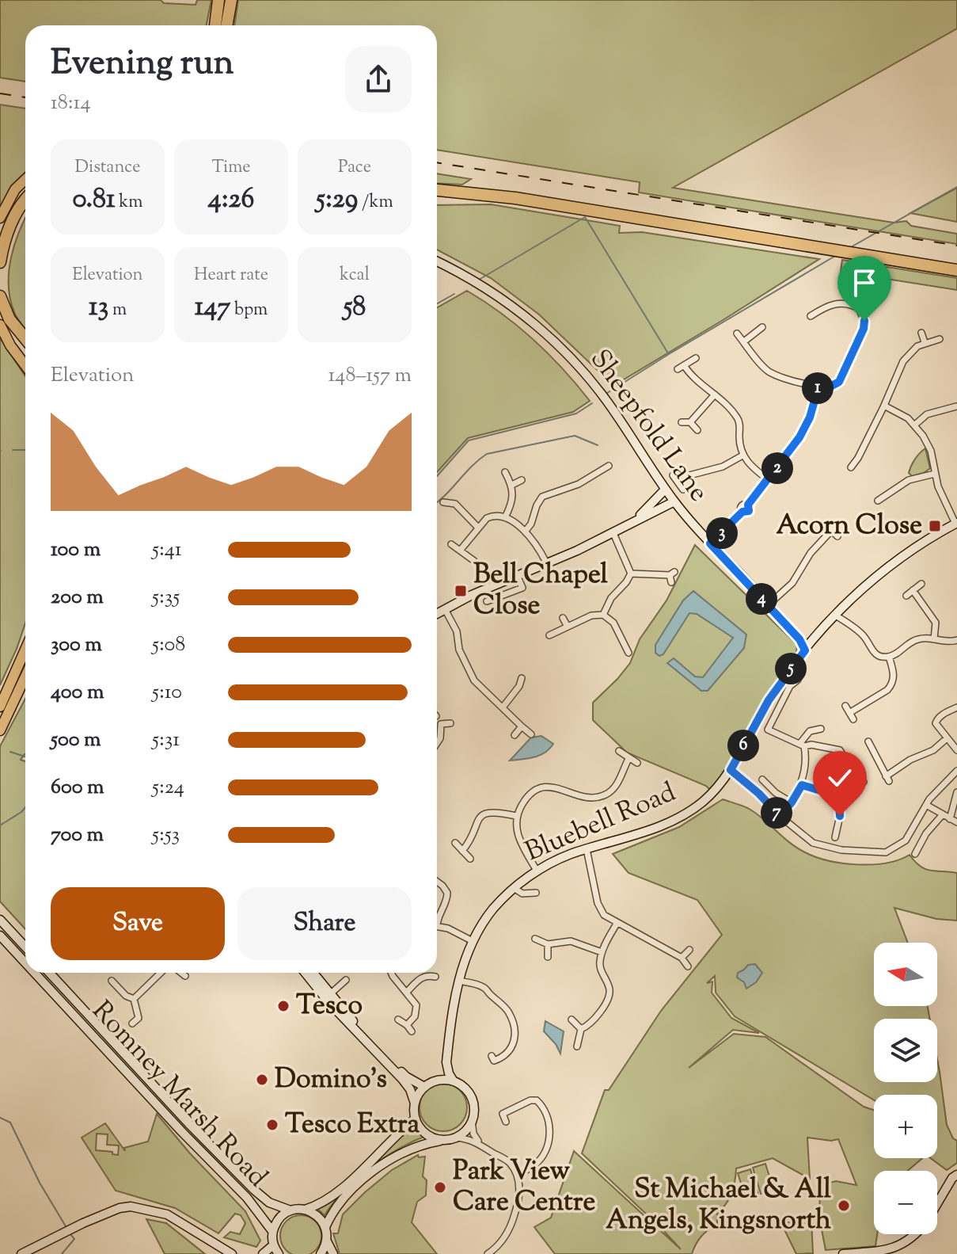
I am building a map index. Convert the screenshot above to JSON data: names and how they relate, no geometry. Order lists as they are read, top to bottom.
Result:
{
  "streets": {
    "street": ["Sheepfold Lane", "Bluebell Road", "Romney Marsh Road"]
  },
  "crossings": [
    ["Sheepfold Lane", "Bluebell Road"]
  ],
  "places": {
    "transit": ["Acorn Close", "Bell Chapel Close"],
    "other": [
      "Tesco",
      "Domino's",
      "Tesco Extra",
      "Park View Care Centre",
      "St Michael & All Angels, Kingsnorth"
    ]
  },
  "north": "left",
  "page": {
    "heading": ["Evening run", "18:14"],
    "stats": [
      ["Distance", "0.81 km"],
      ["Time", "4:26"],
      ["Pace", "5:29 /km"],
      ["Elevation", "13 m"],
      ["Heart rate", "147 bpm"],
      ["kcal", "58"]
    ],
    "chart": ["Elevation", "148–157 m"],
    "pins": [
      "1",
      "2",
      "3",
      "4",
      "5",
      "6",
      "7"
    ],
    "list": [
      {
        "name": "100 m",
        "note": "5:41"
      },
      {
        "name": "200 m",
        "note": "5:35"
      },
      {
        "name": "300 m",
        "note": "5:08"
      },
      {
        "name": "400 m",
        "note": "5:10"
      },
      {
        "name": "500 m",
        "note": "5:31"
      },
      {
        "name": "600 m",
        "note": "5:24"
      },
      {
        "name": "700 m",
        "note": "5:53"
      }
    ],
    "buttons": ["Save", "Share"],
    "map_buttons": ["+", "−"]
  }
}
